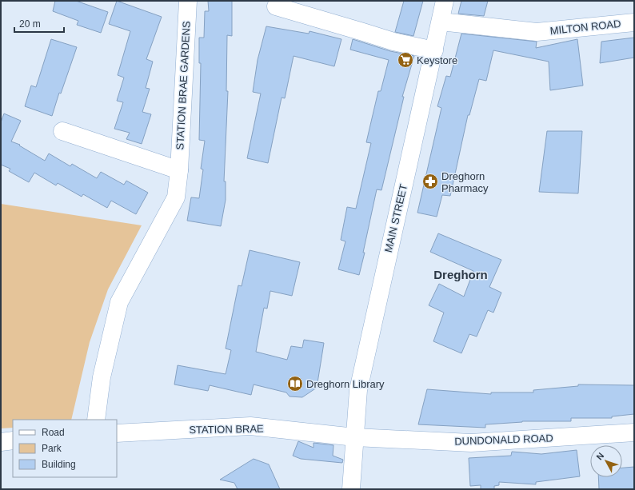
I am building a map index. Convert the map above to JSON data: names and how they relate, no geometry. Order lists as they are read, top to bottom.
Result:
{
  "streets": {
    "street": [
      "MILTON ROAD",
      "STATION BRAE GARDENS",
      "MAIN STREET",
      "STATION BRAE",
      "DUNDONALD ROAD"
    ]
  },
  "crossings": [
    ["MILTON ROAD", "MAIN STREET"],
    ["MAIN STREET", "STATION BRAE"],
    ["MAIN STREET", "DUNDONALD ROAD"],
    ["STATION BRAE", "DUNDONALD ROAD"]
  ],
  "districts": ["Dreghorn"],
  "places": {
    "supermarket": ["Keystore"],
    "pharmacy": ["Dreghorn Pharmacy"],
    "library": ["Dreghorn Library"]
  },
  "legend": ["Road", "Park", "Building"],
  "scale_bar": "20 m",
  "north": "top left"
}
